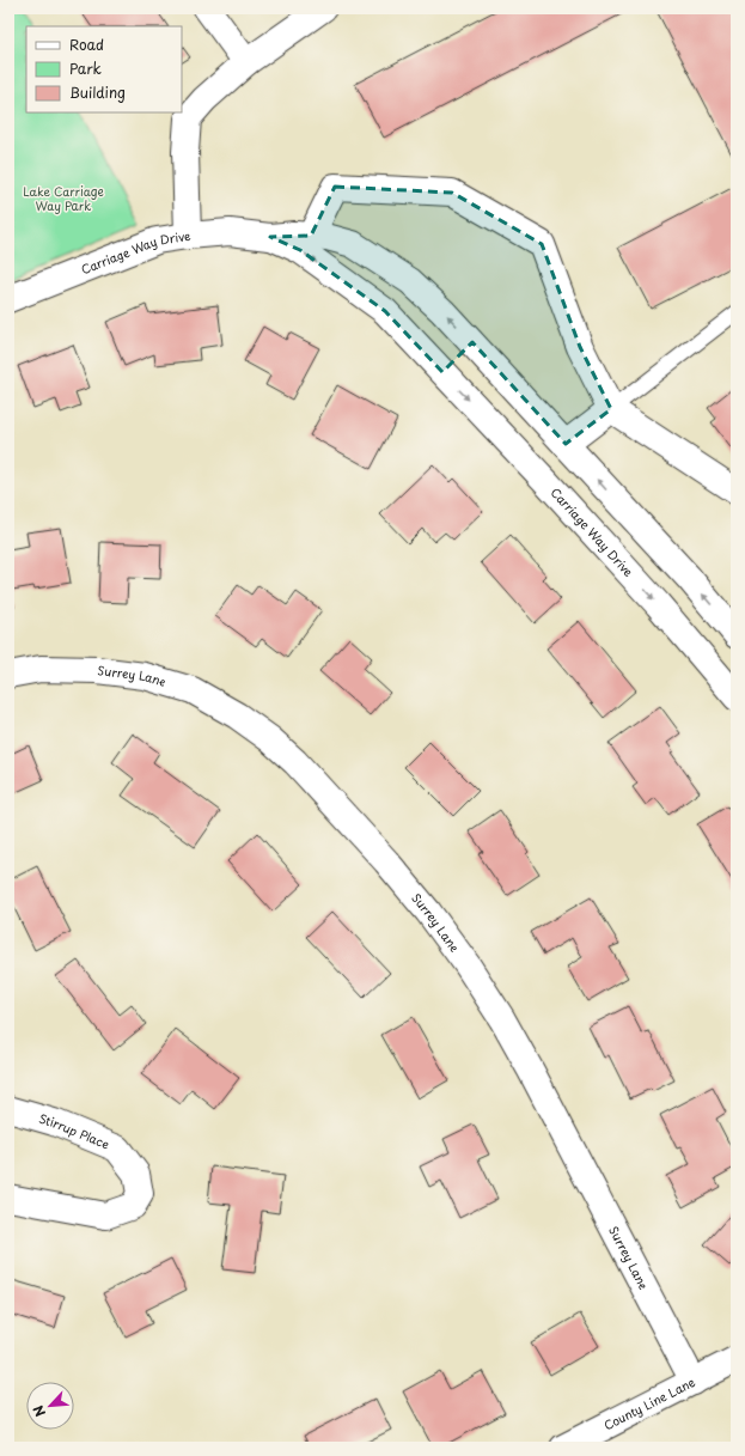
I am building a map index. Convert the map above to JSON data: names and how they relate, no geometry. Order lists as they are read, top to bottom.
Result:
{
  "streets": {
    "street": [
      "Carriage Way Drive",
      "Surrey Lane",
      "Stirrup Place",
      "County Line Lane"
    ]
  },
  "crossings": [
    ["Surrey Lane", "County Line Lane"]
  ],
  "parks": ["Lake Carriage Way Park"],
  "legend": ["Road", "Park", "Building"],
  "north": "bottom left"
}
